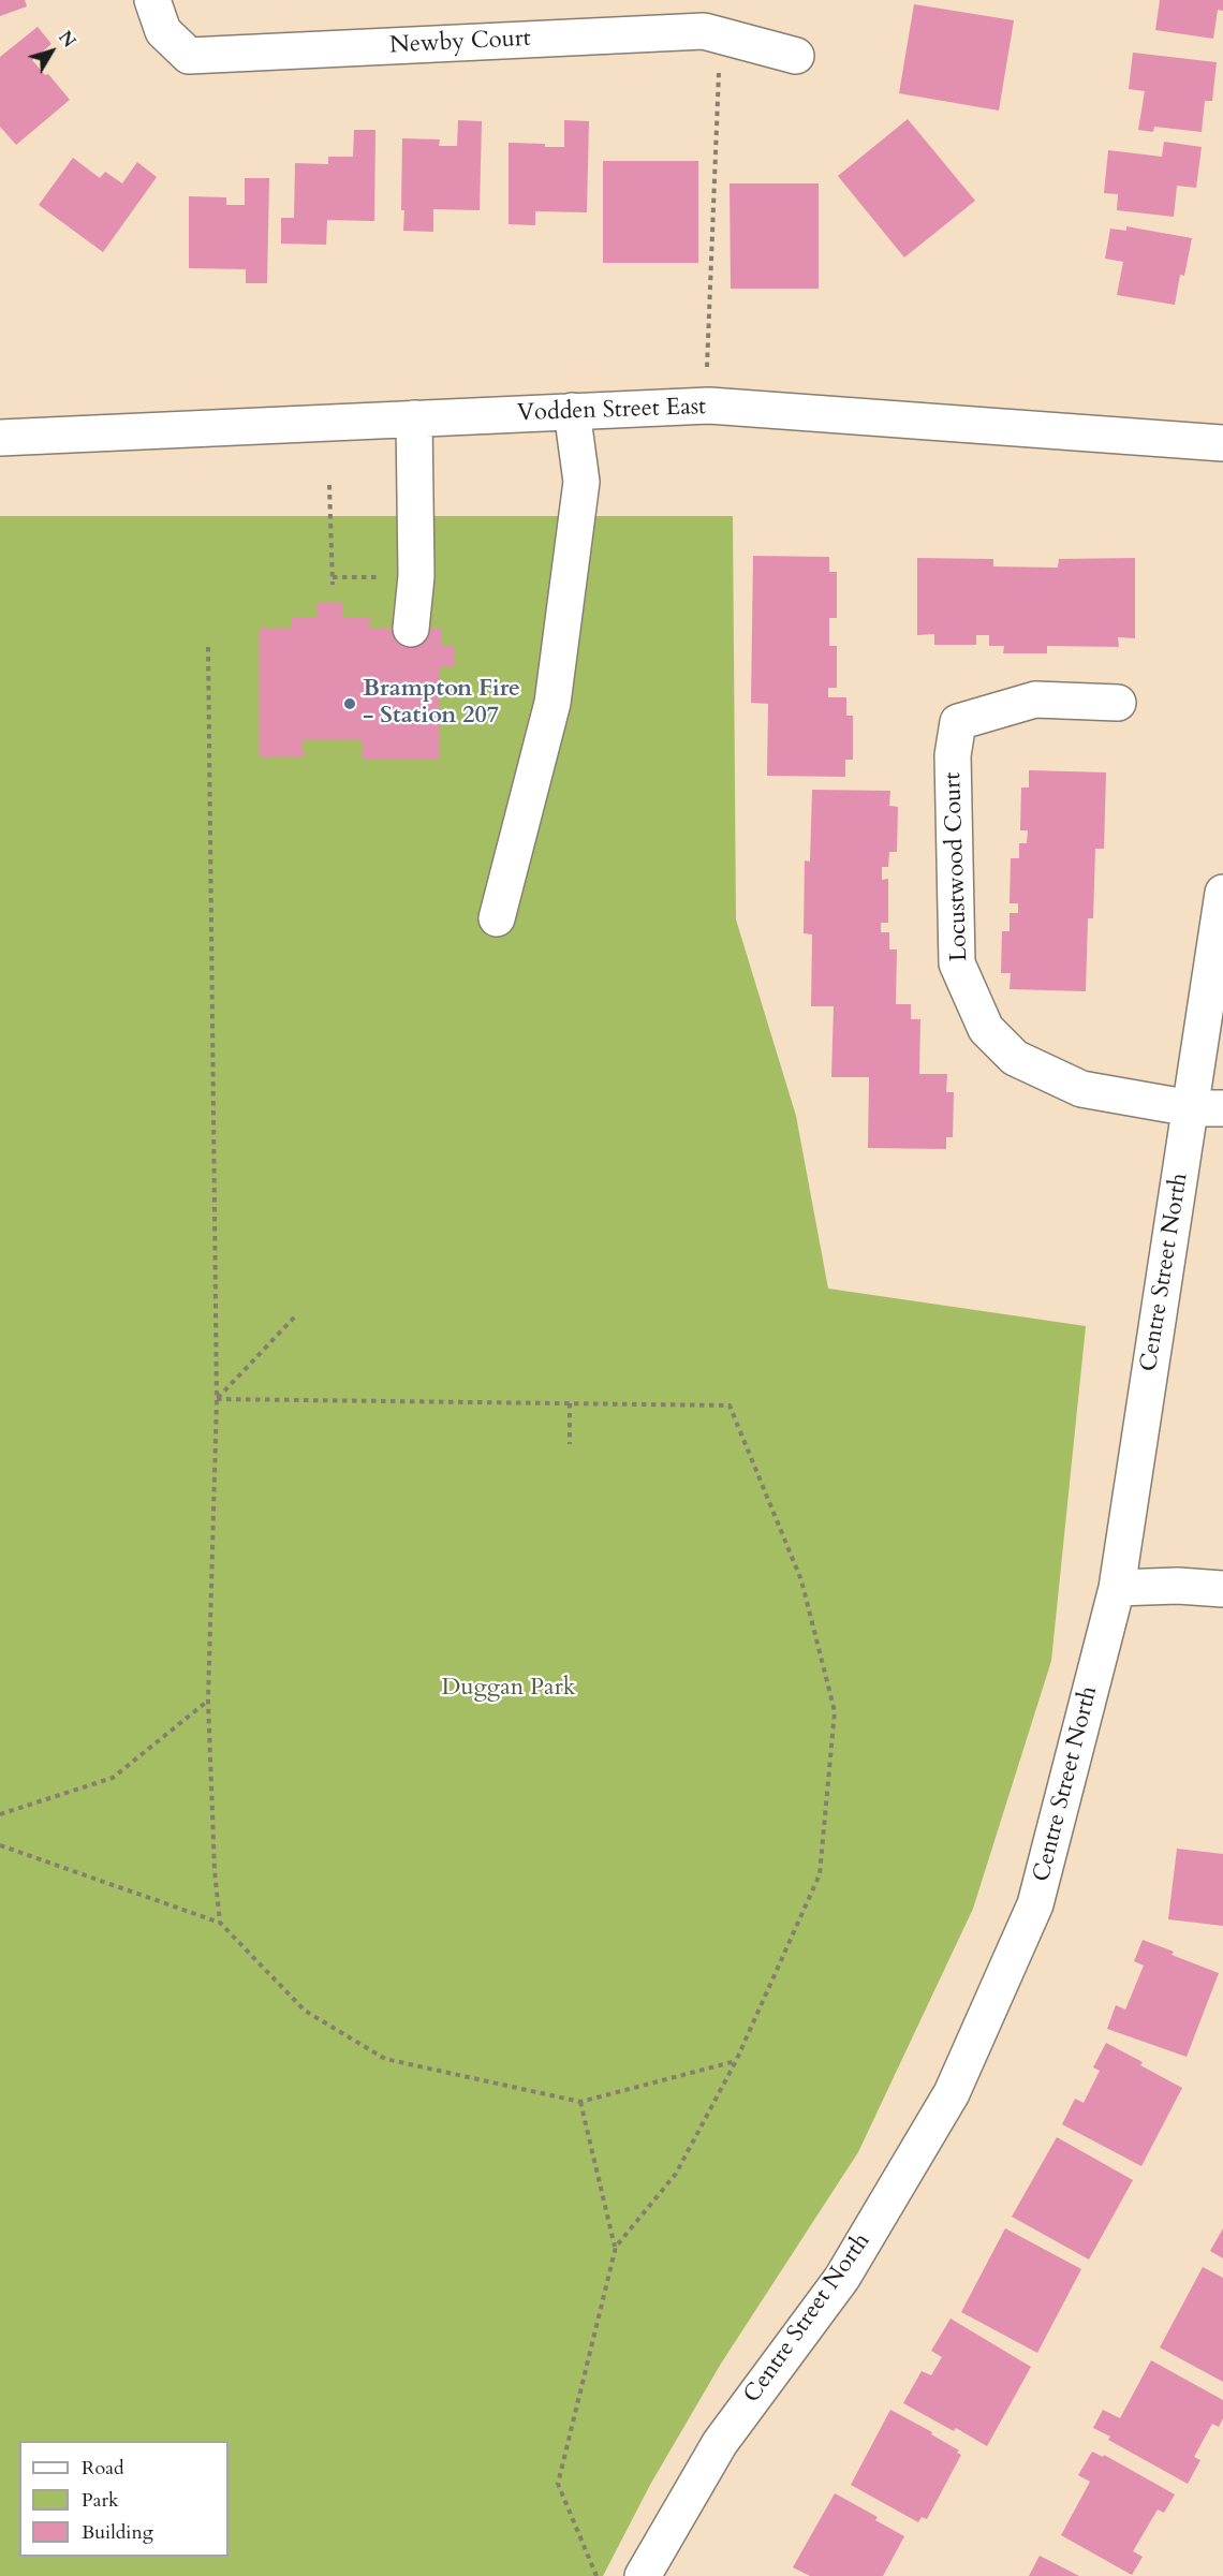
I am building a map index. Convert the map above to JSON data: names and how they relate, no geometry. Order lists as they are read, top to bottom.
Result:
{
  "streets": {
    "street": [
      "Newby Court",
      "Vodden Street East",
      "Locustwood Court",
      "Centre Street North"
    ]
  },
  "crossings": [
    ["Locustwood Court", "Centre Street North"]
  ],
  "parks": ["Duggan Park"],
  "places": ["Brampton Fire - Station 207"],
  "legend": ["Road", "Park", "Building"],
  "north": "top right"
}
